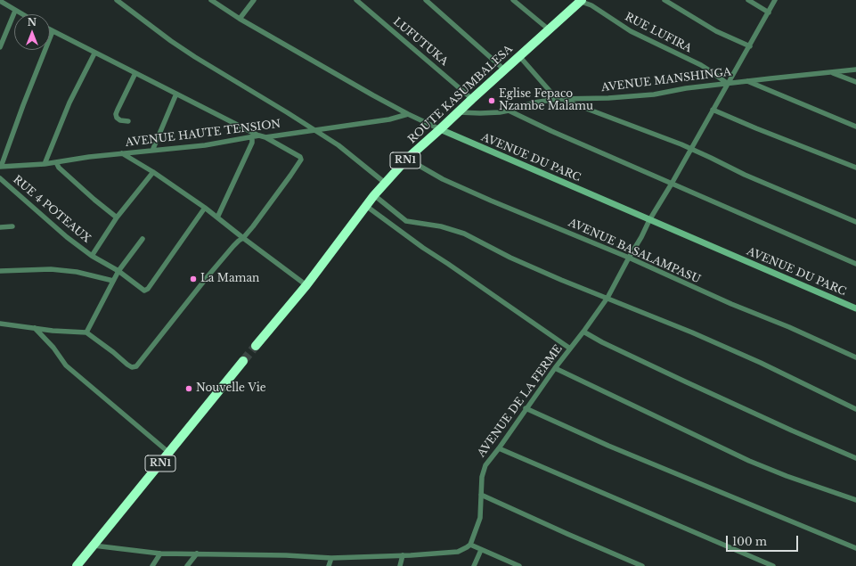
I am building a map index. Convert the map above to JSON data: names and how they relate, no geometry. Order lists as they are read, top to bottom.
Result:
{
  "streets": {
    "highway": ["ROUTE KASUMBALESA", "RN1"],
    "street": [
      "RUE LUFIRA",
      "LUFUTUKA",
      "AVENUE MANSHINGA",
      "AVENUE HAUTE TENSION",
      "AVENUE DU PARC",
      "RUE 4 POTEAUX",
      "AVENUE BASALAMPASU",
      "AVENUE DE LA FERME"
    ]
  },
  "crossings": [
    ["RUE LUFIRA", "AVENUE MANSHINGA"],
    ["RUE LUFIRA", "ROUTE KASUMBALESA"],
    ["RUE LUFIRA", "AVENUE DE LA FERME"],
    ["LUFUTUKA", "ROUTE KASUMBALESA"],
    ["AVENUE MANSHINGA", "ROUTE KASUMBALESA"],
    ["AVENUE MANSHINGA", "AVENUE DE LA FERME"],
    ["ROUTE KASUMBALESA", "AVENUE DU PARC"],
    ["ROUTE KASUMBALESA", "AVENUE BASALAMPASU"],
    ["AVENUE HAUTE TENSION", "AVENUE DU PARC"],
    ["AVENUE DU PARC", "AVENUE DE LA FERME"],
    ["AVENUE BASALAMPASU", "AVENUE DE LA FERME"]
  ],
  "places": ["Eglise Fepaco Nzambe Malamu", "La Maman", "Nouvelle Vie"],
  "scale_bar": "100 m",
  "north": "top"
}
